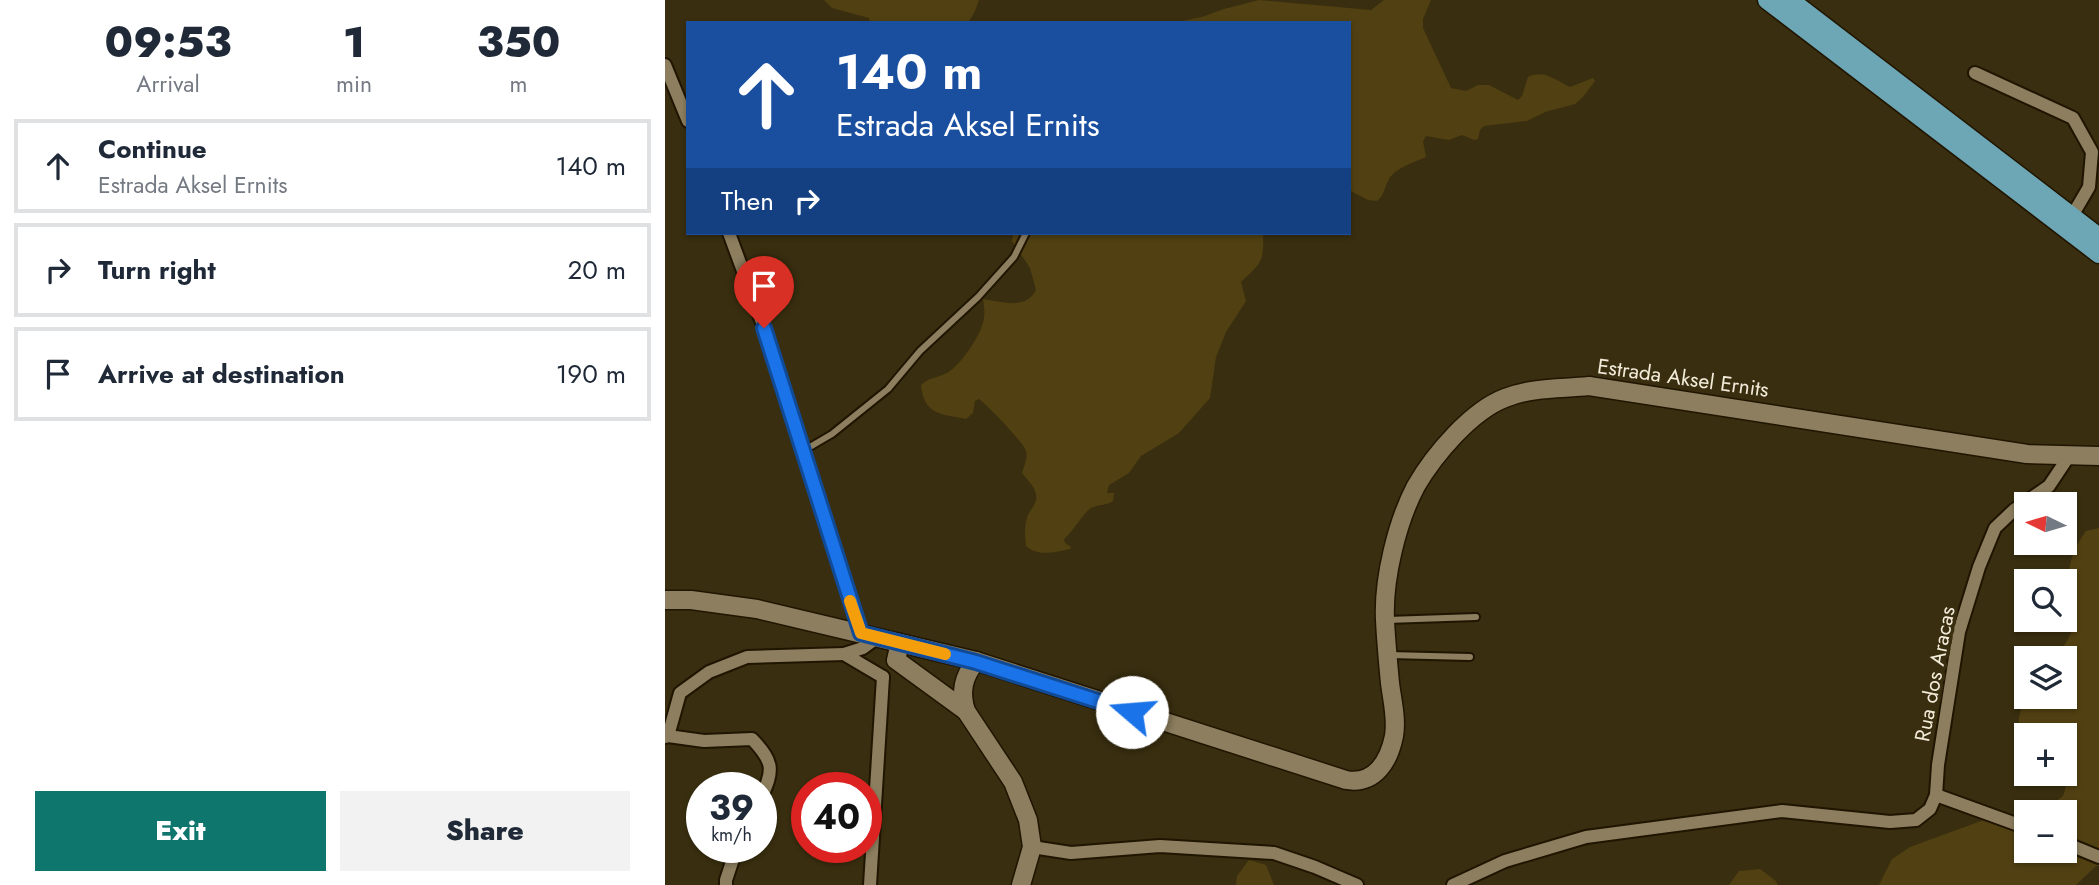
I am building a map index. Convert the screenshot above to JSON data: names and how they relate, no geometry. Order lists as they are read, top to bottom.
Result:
{
  "streets": {
    "street": ["Estrada Aksel Ernits", "Rua dos Aracas"]
  },
  "crossings": [
    ["Estrada Aksel Ernits", "Rua dos Aracas"]
  ],
  "north": "left",
  "page": {
    "eta": [
      "09:53",
      "Arrival",
      "1",
      "min",
      "350",
      "m"
    ],
    "turn": ["140 m", "Estrada Aksel Ernits"],
    "list": [
      {
        "name": "Continue",
        "note": "Estrada Aksel Ernits",
        "value": "140 m"
      },
      {
        "name": "Turn right",
        "value": "20 m"
      },
      {
        "name": "Arrive at destination",
        "value": "190 m"
      }
    ],
    "then": "Then",
    "map_buttons": ["+", "−"],
    "speed": "39 km/h",
    "limit": "40",
    "buttons": ["Exit", "Share"]
  }
}
